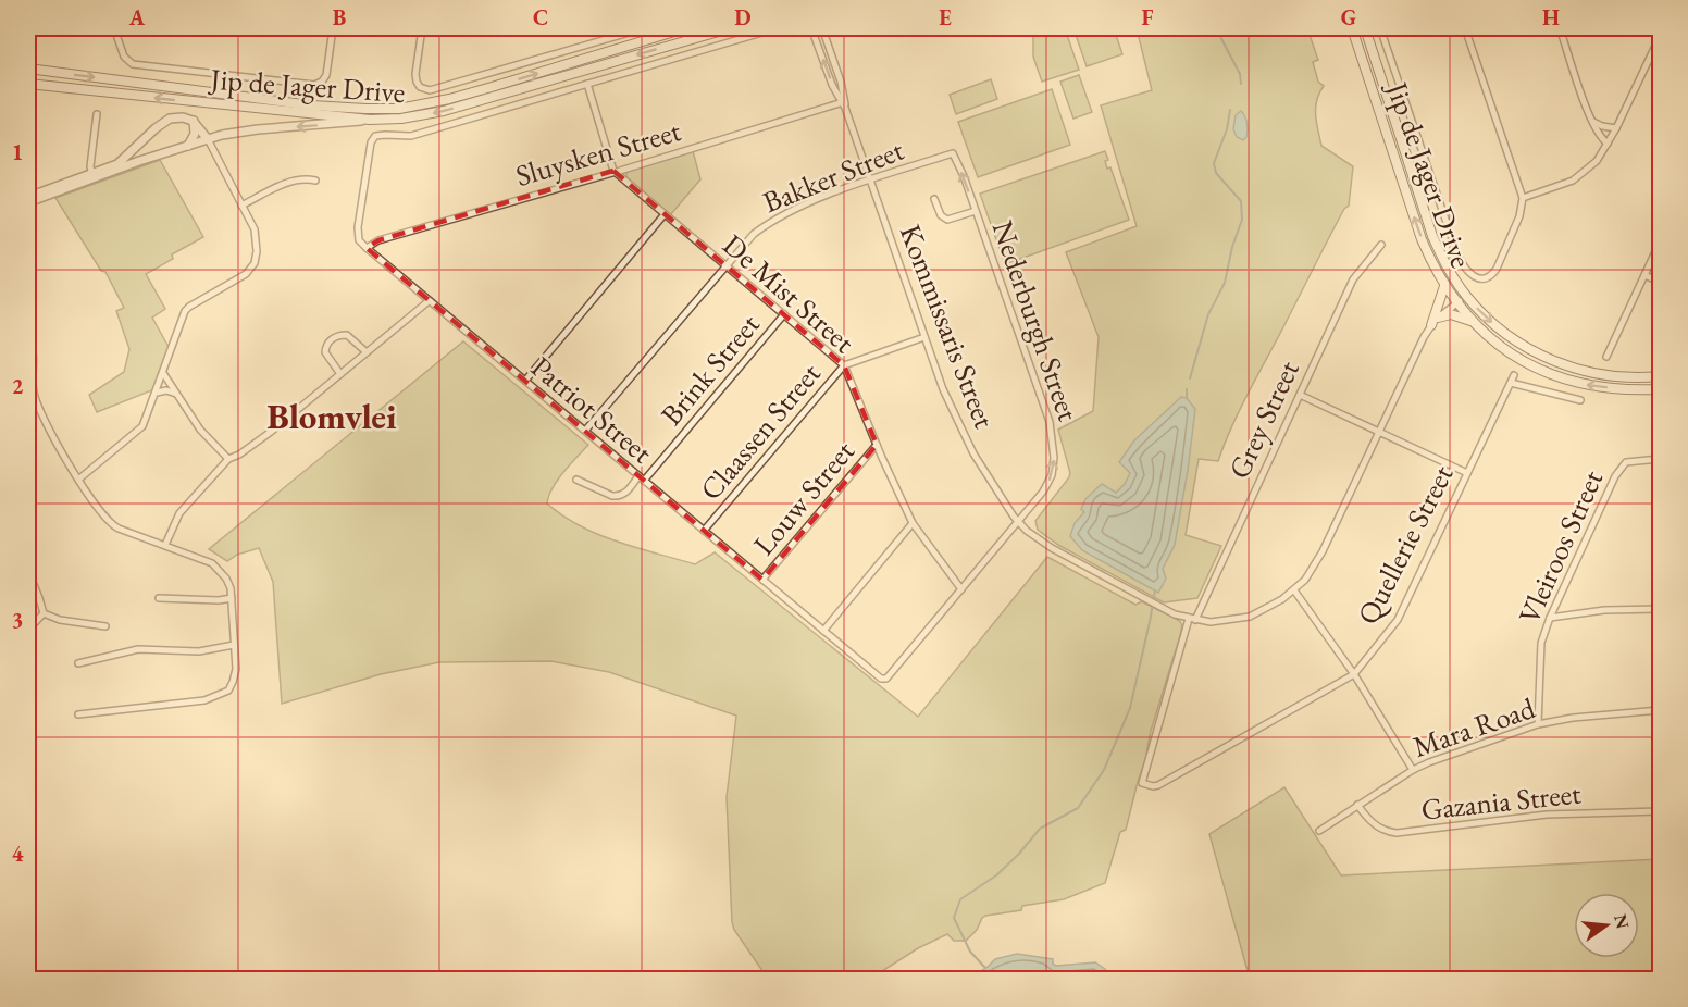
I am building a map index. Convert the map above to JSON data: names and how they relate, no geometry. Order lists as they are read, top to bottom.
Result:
{
  "streets": {
    "main road": ["Jip de Jager Drive"],
    "street": [
      "Sluysken Street",
      "Bakker Street",
      "De Mist Street",
      "Nederburgh Street",
      "Kommissaris Street",
      "Brink Street",
      "Patriot Street",
      "Grey Street",
      "Claassen Street",
      "Louw Street",
      "Quellerie Street",
      "Vleiroos Street",
      "Mara Road",
      "Gazania Street"
    ]
  },
  "crossings": [
    ["Jip de Jager Drive", "Kommissaris Street"],
    ["Sluysken Street", "De Mist Street"],
    ["Sluysken Street", "Kommissaris Street"],
    ["Sluysken Street", "Patriot Street"],
    ["Bakker Street", "De Mist Street"],
    ["Bakker Street", "Nederburgh Street"],
    ["Bakker Street", "Kommissaris Street"],
    ["Bakker Street", "Patriot Street"],
    ["De Mist Street", "Nederburgh Street"],
    ["De Mist Street", "Brink Street"],
    ["De Mist Street", "Claassen Street"],
    ["De Mist Street", "Louw Street"],
    ["Nederburgh Street", "Kommissaris Street"],
    ["Nederburgh Street", "Patriot Street"],
    ["Kommissaris Street", "Grey Street"],
    ["Kommissaris Street", "Claassen Street"],
    ["Brink Street", "Patriot Street"],
    ["Patriot Street", "Claassen Street"],
    ["Patriot Street", "Louw Street"],
    ["Grey Street", "Quellerie Street"],
    ["Vleiroos Street", "Mara Road"],
    ["Mara Road", "Gazania Street"]
  ],
  "one_way": ["Nederburgh Street"],
  "districts": ["Blomvlei"],
  "north": "right",
  "grid": {
    "columns": [
      "A",
      "B",
      "C",
      "D",
      "E",
      "F",
      "G",
      "H"
    ],
    "rows": [
      "1",
      "2",
      "3",
      "4"
    ]
  }
}
